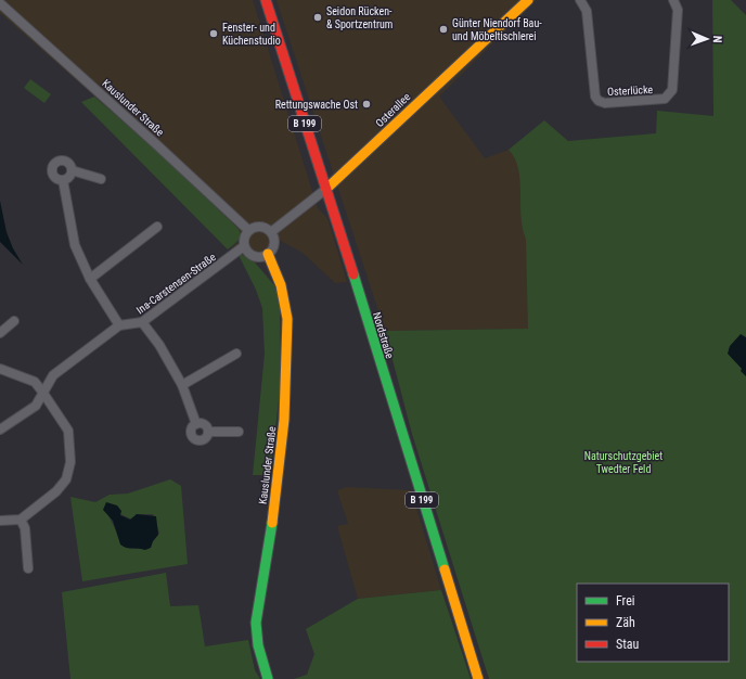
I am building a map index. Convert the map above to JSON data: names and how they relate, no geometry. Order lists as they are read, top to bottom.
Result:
{
  "streets": {
    "main road": [
      "Kauslunder Straße",
      "Osterallee",
      "B 199",
      "Nordstraße"
    ],
    "street": ["Osterlücke", "Ina-Carstensen-Straße"]
  },
  "crossings": [
    ["Kauslunder Straße", "Osterallee"],
    ["Kauslunder Straße", "Ina-Carstensen-Straße"],
    ["Osterallee", "Ina-Carstensen-Straße"],
    ["Osterallee", "Nordstraße"]
  ],
  "parks": ["Naturschutzgebiet Twedter Feld"],
  "places": [
    "Seidon Rücken- & Sportzentrum",
    "Günter Niendorf Bau- und Möbeltischlerei",
    "Fenster- und Küchenstudio",
    "Rettungswache Ost"
  ],
  "legend": ["Frei", "Zäh", "Stau"],
  "north": "right"
}
